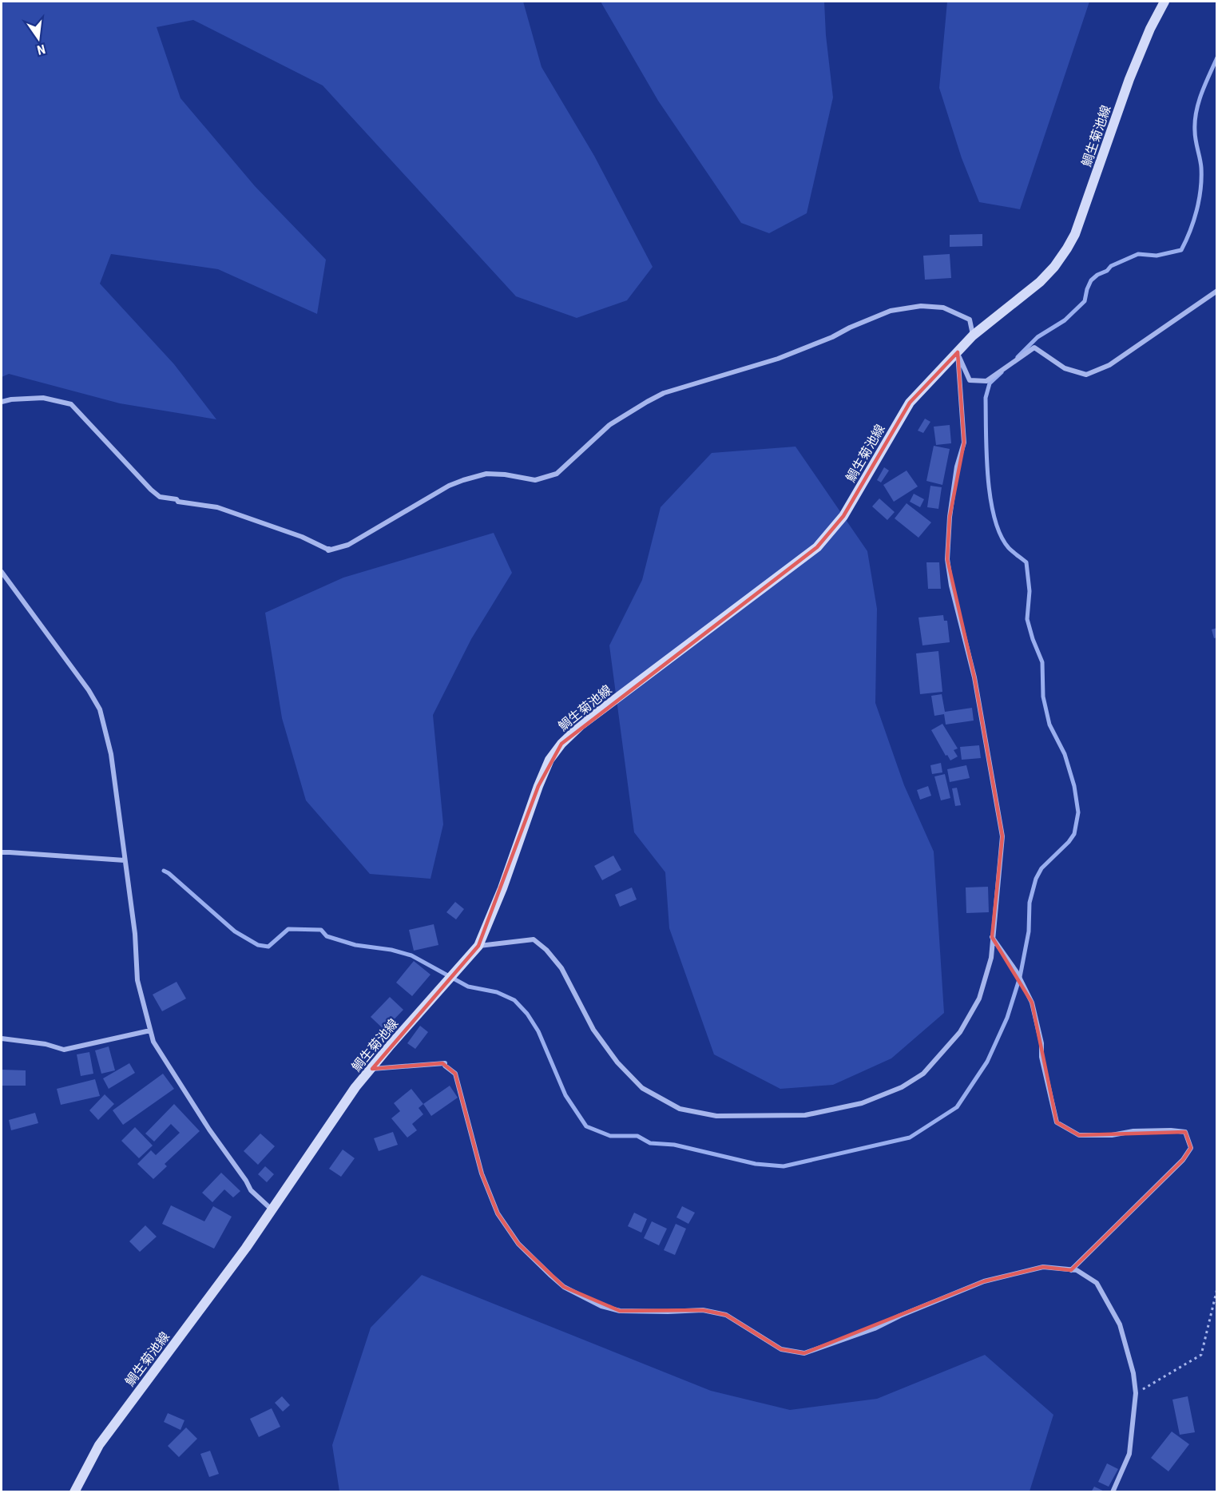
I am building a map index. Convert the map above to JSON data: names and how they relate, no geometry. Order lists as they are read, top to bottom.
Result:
{
  "streets": {
    "main road": ["鯛生菊池線"]
  },
  "north": "bottom"
}
